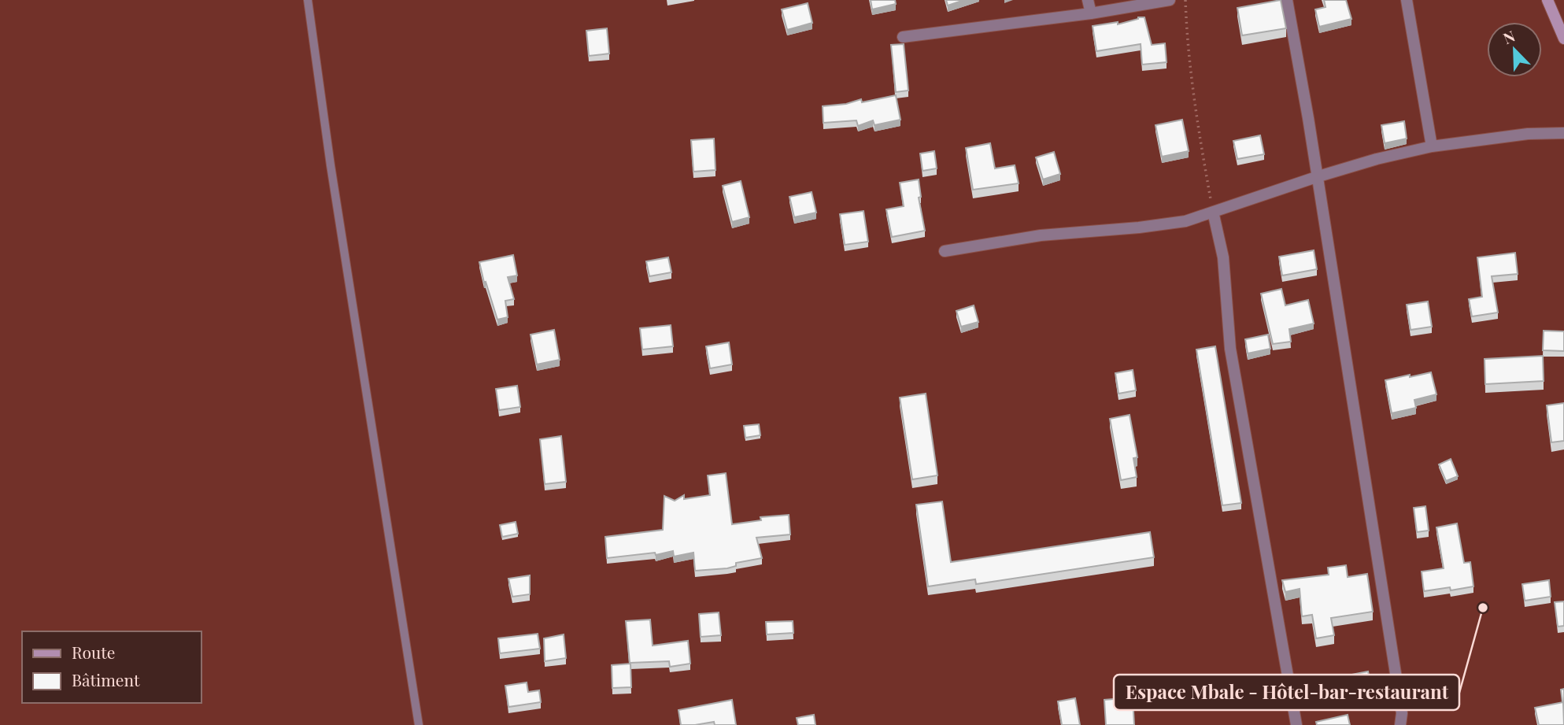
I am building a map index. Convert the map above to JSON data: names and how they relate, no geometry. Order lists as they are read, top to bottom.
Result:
{
  "places": ["Espace Mbale - Hôtel-bar-restaurant"],
  "legend": ["Route", "Bâtiment"],
  "north": "top left"
}
